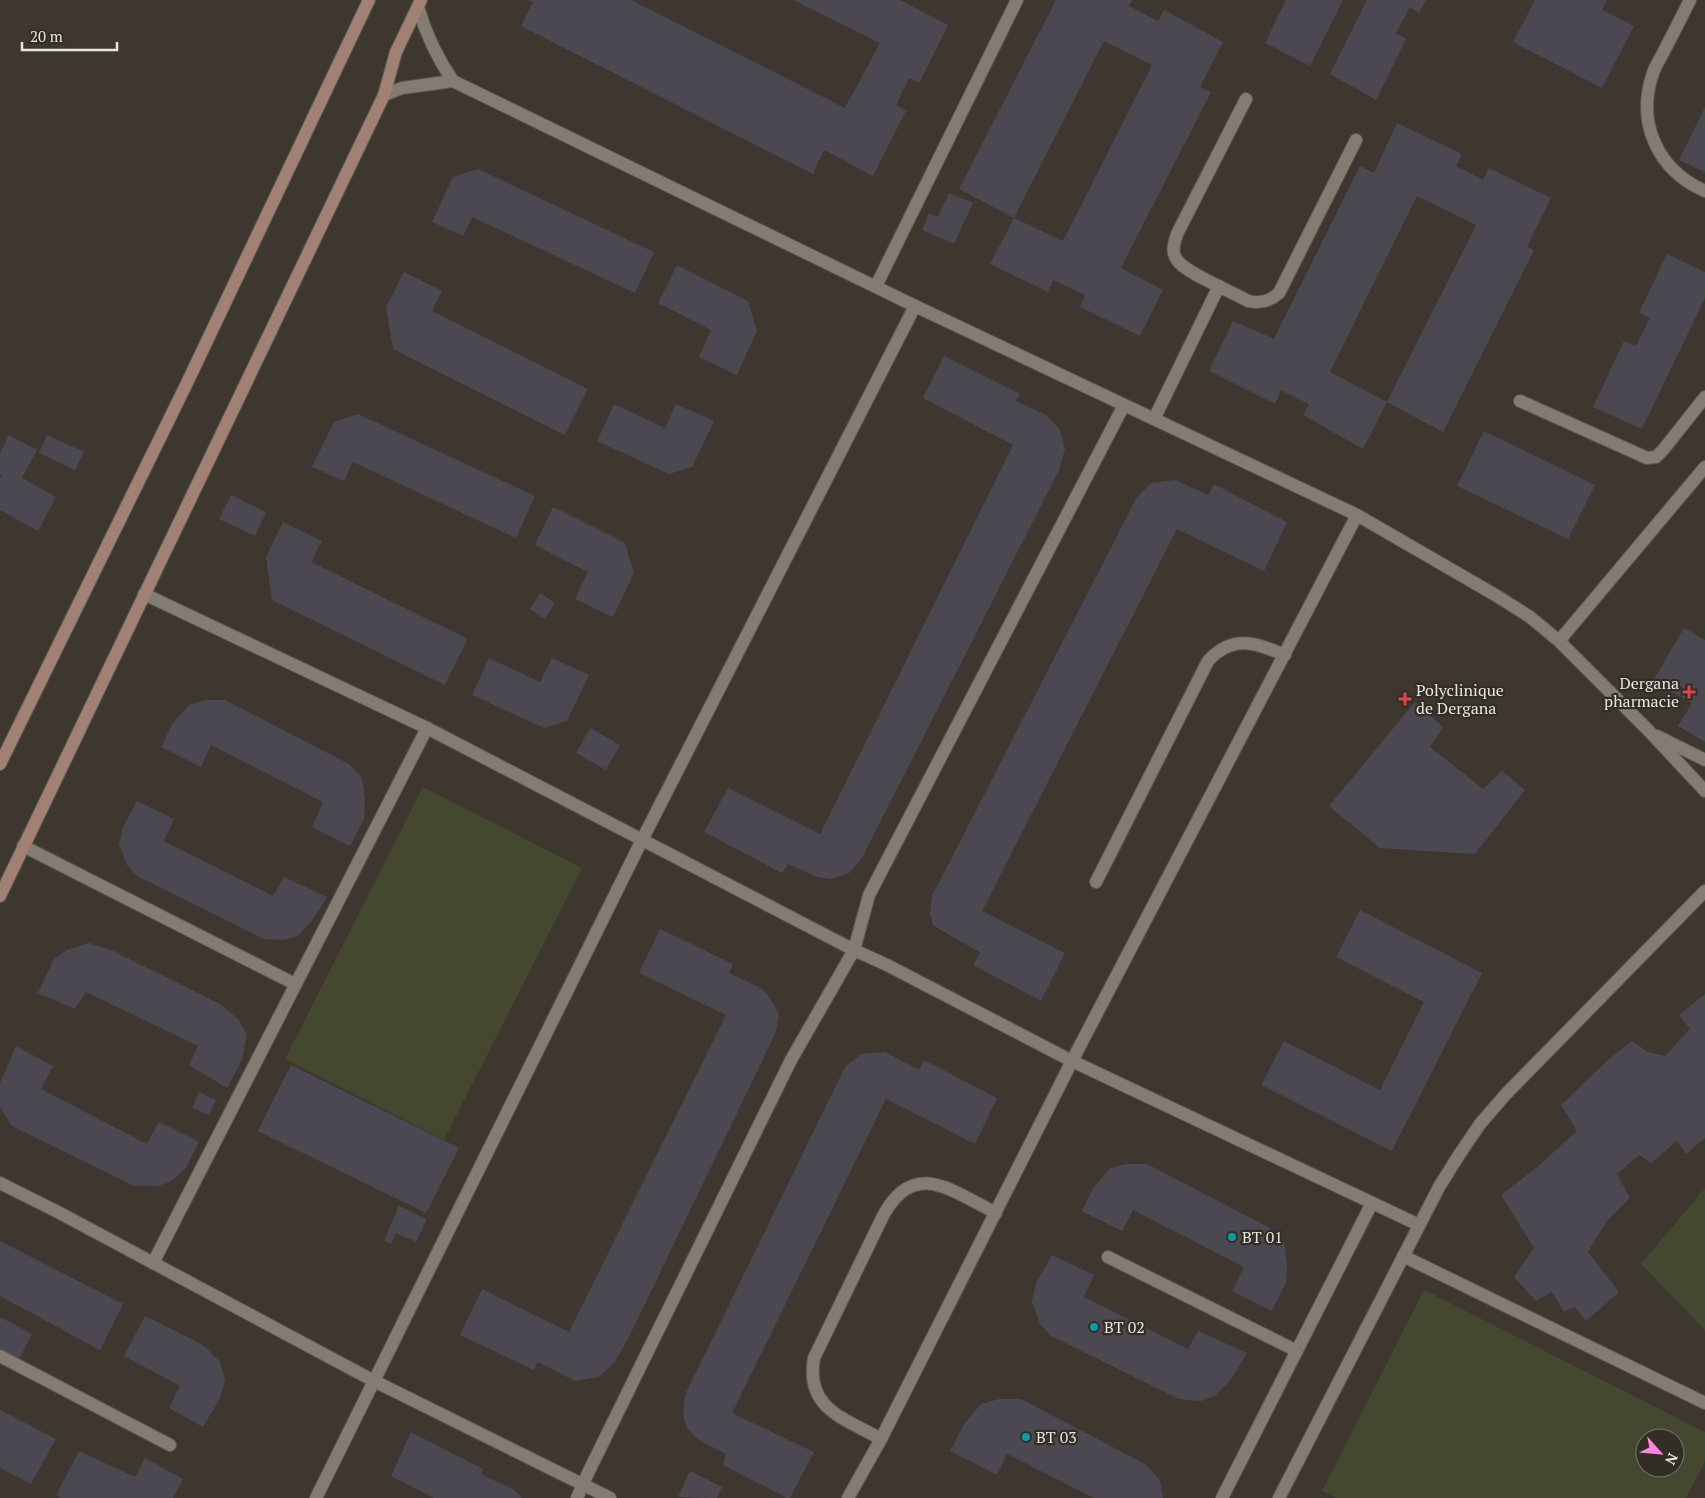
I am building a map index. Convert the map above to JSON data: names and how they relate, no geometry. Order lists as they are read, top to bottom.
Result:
{
  "places": {
    "health": ["Dergana pharmacie", "Polyclinique de Dergana"],
    "other": ["BT 01", "BT 02", "BT 03"]
  },
  "scale_bar": "20 m",
  "north": "bottom right"
}
